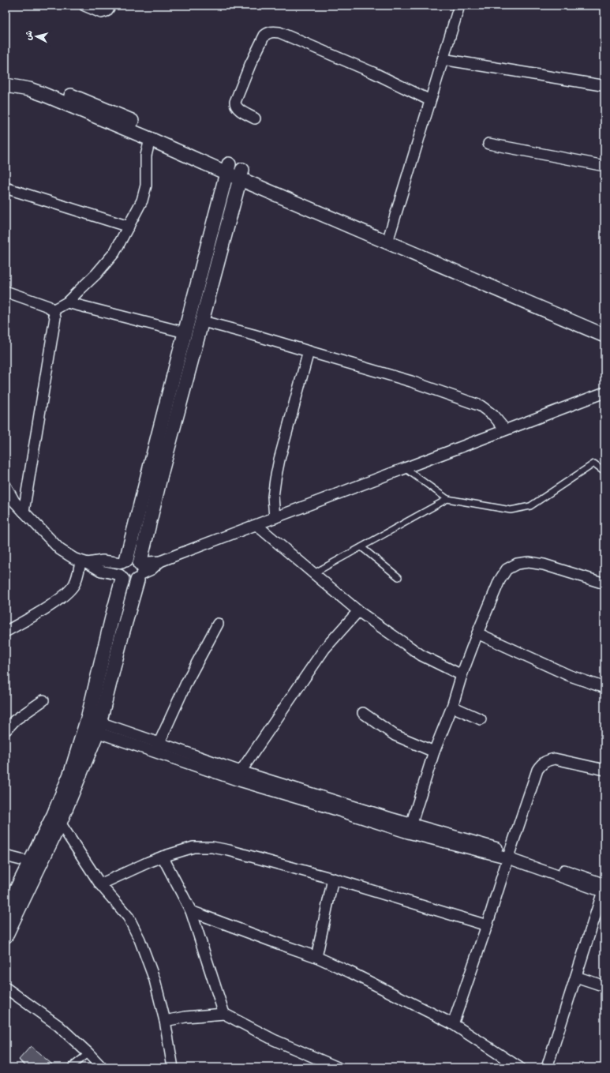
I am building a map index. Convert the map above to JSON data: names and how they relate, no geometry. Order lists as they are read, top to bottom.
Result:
{
  "north": "left"
}
